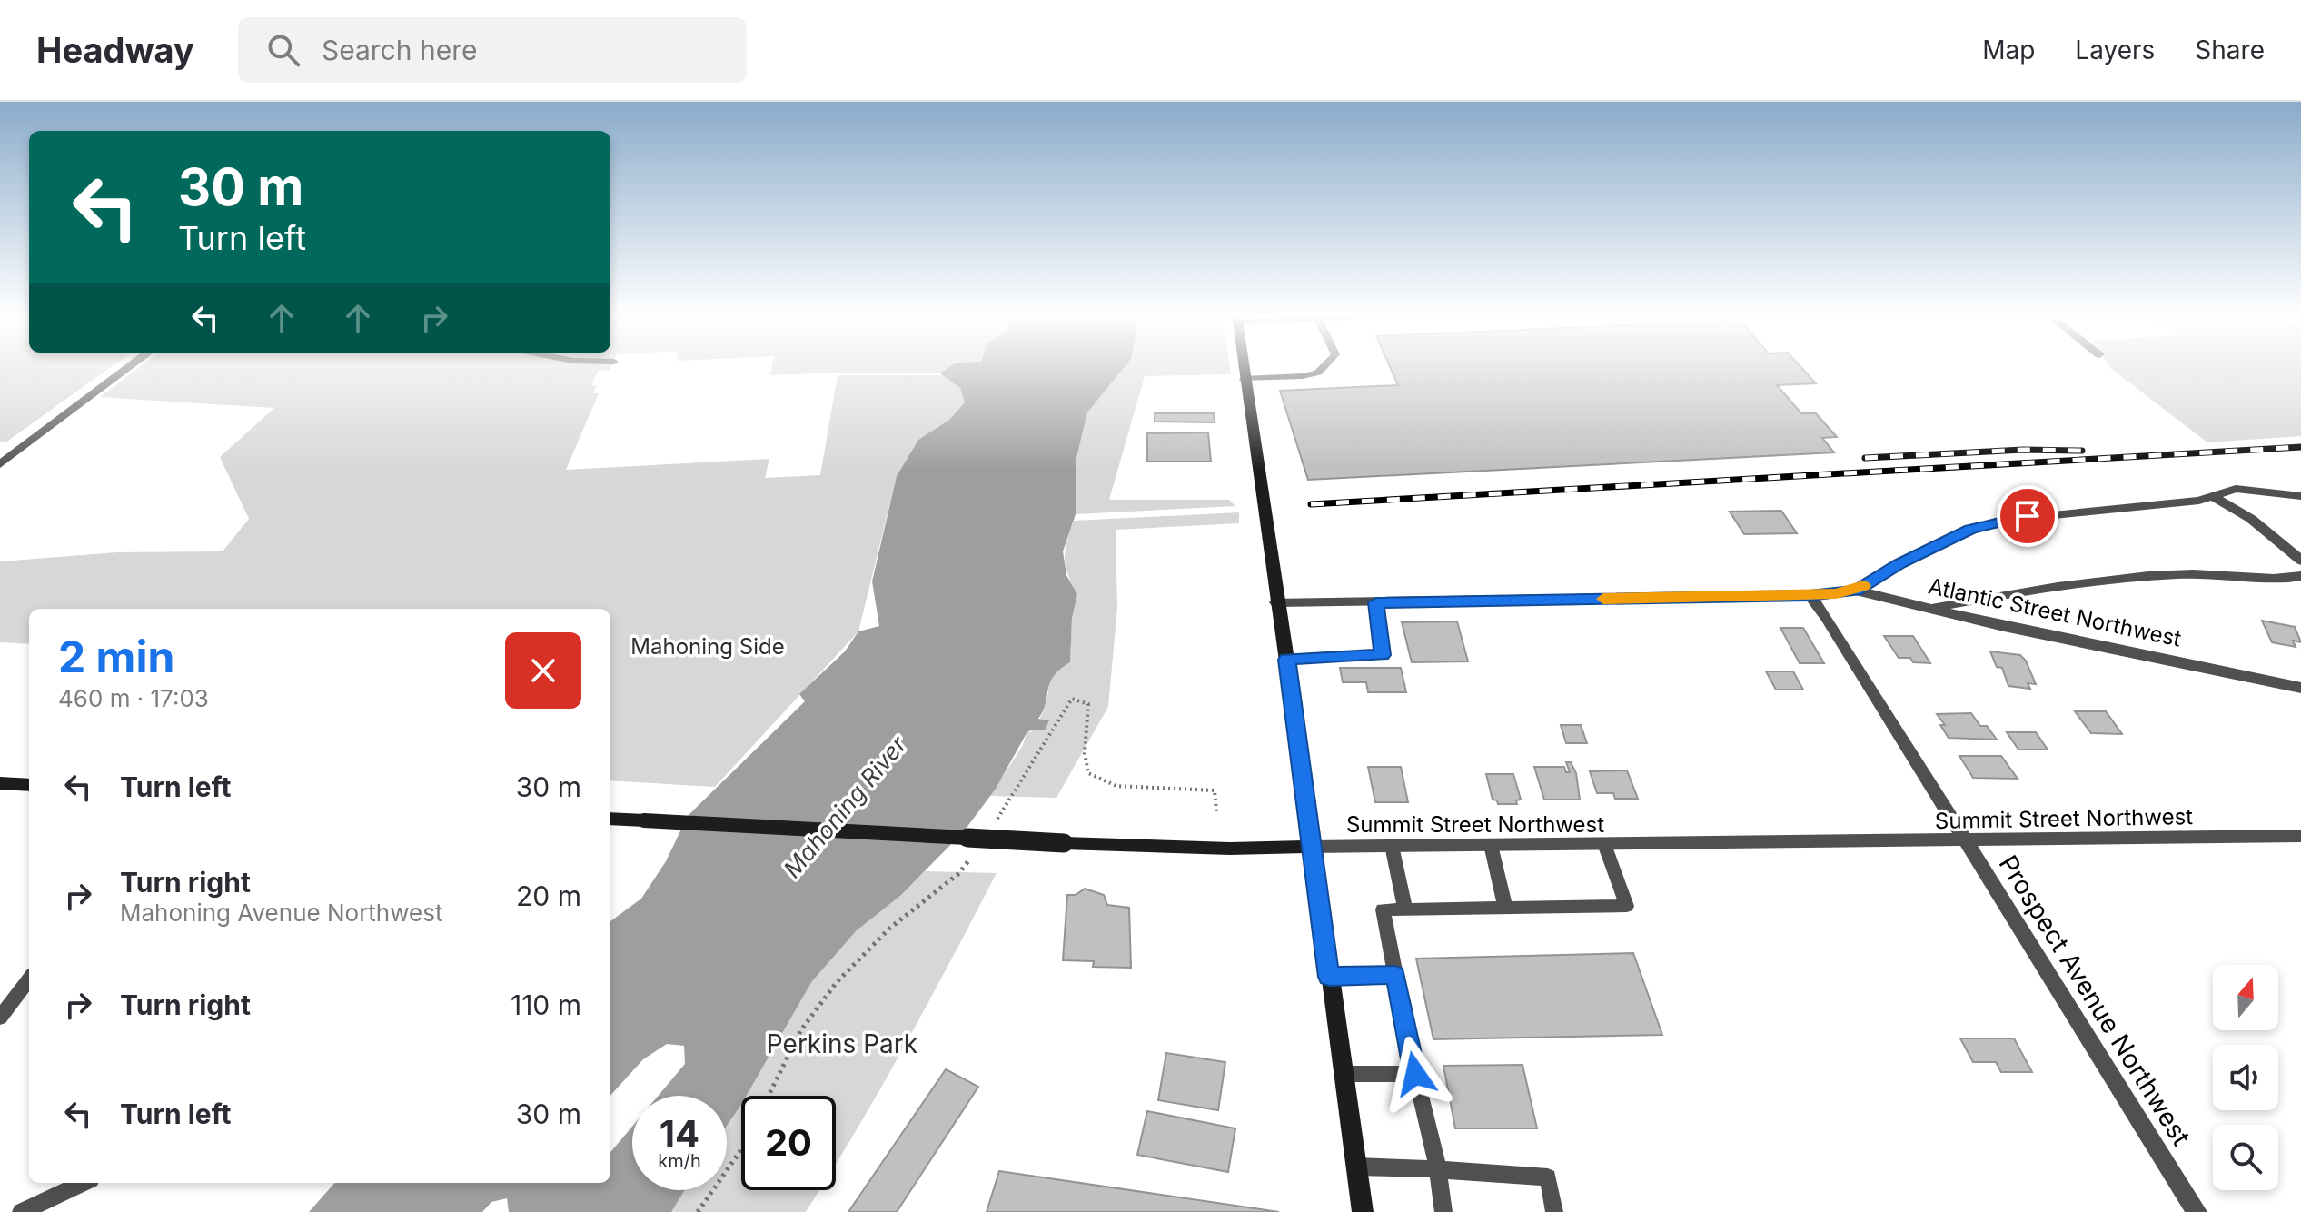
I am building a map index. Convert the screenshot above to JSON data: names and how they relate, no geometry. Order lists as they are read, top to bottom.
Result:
{
  "streets": {
    "main road": ["Summit Street Northwest"],
    "street": ["Atlantic Street Northwest", "Prospect Avenue Northwest"]
  },
  "crossings": [
    ["Atlantic Street Northwest", "Prospect Avenue Northwest"],
    ["Summit Street Northwest", "Prospect Avenue Northwest"]
  ],
  "water": ["Mahoning River"],
  "parks": ["Mahoning Side", "Perkins Park"],
  "north": "top",
  "page": {
    "header": "Headway",
    "search": "Search here",
    "nav": ["Map", "Layers", "Share"],
    "turn": ["30 m", "Turn left"],
    "heading": ["2 min", "460 m · 17:03"],
    "list": [
      {
        "name": "Turn left",
        "value": "30 m"
      },
      {
        "name": "Turn right",
        "note": "Mahoning Avenue Northwest",
        "value": "20 m"
      },
      {
        "name": "Turn right",
        "value": "110 m"
      },
      {
        "name": "Turn left",
        "value": "30 m"
      }
    ],
    "speed": "14 km/h",
    "limit": "20"
  }
}
